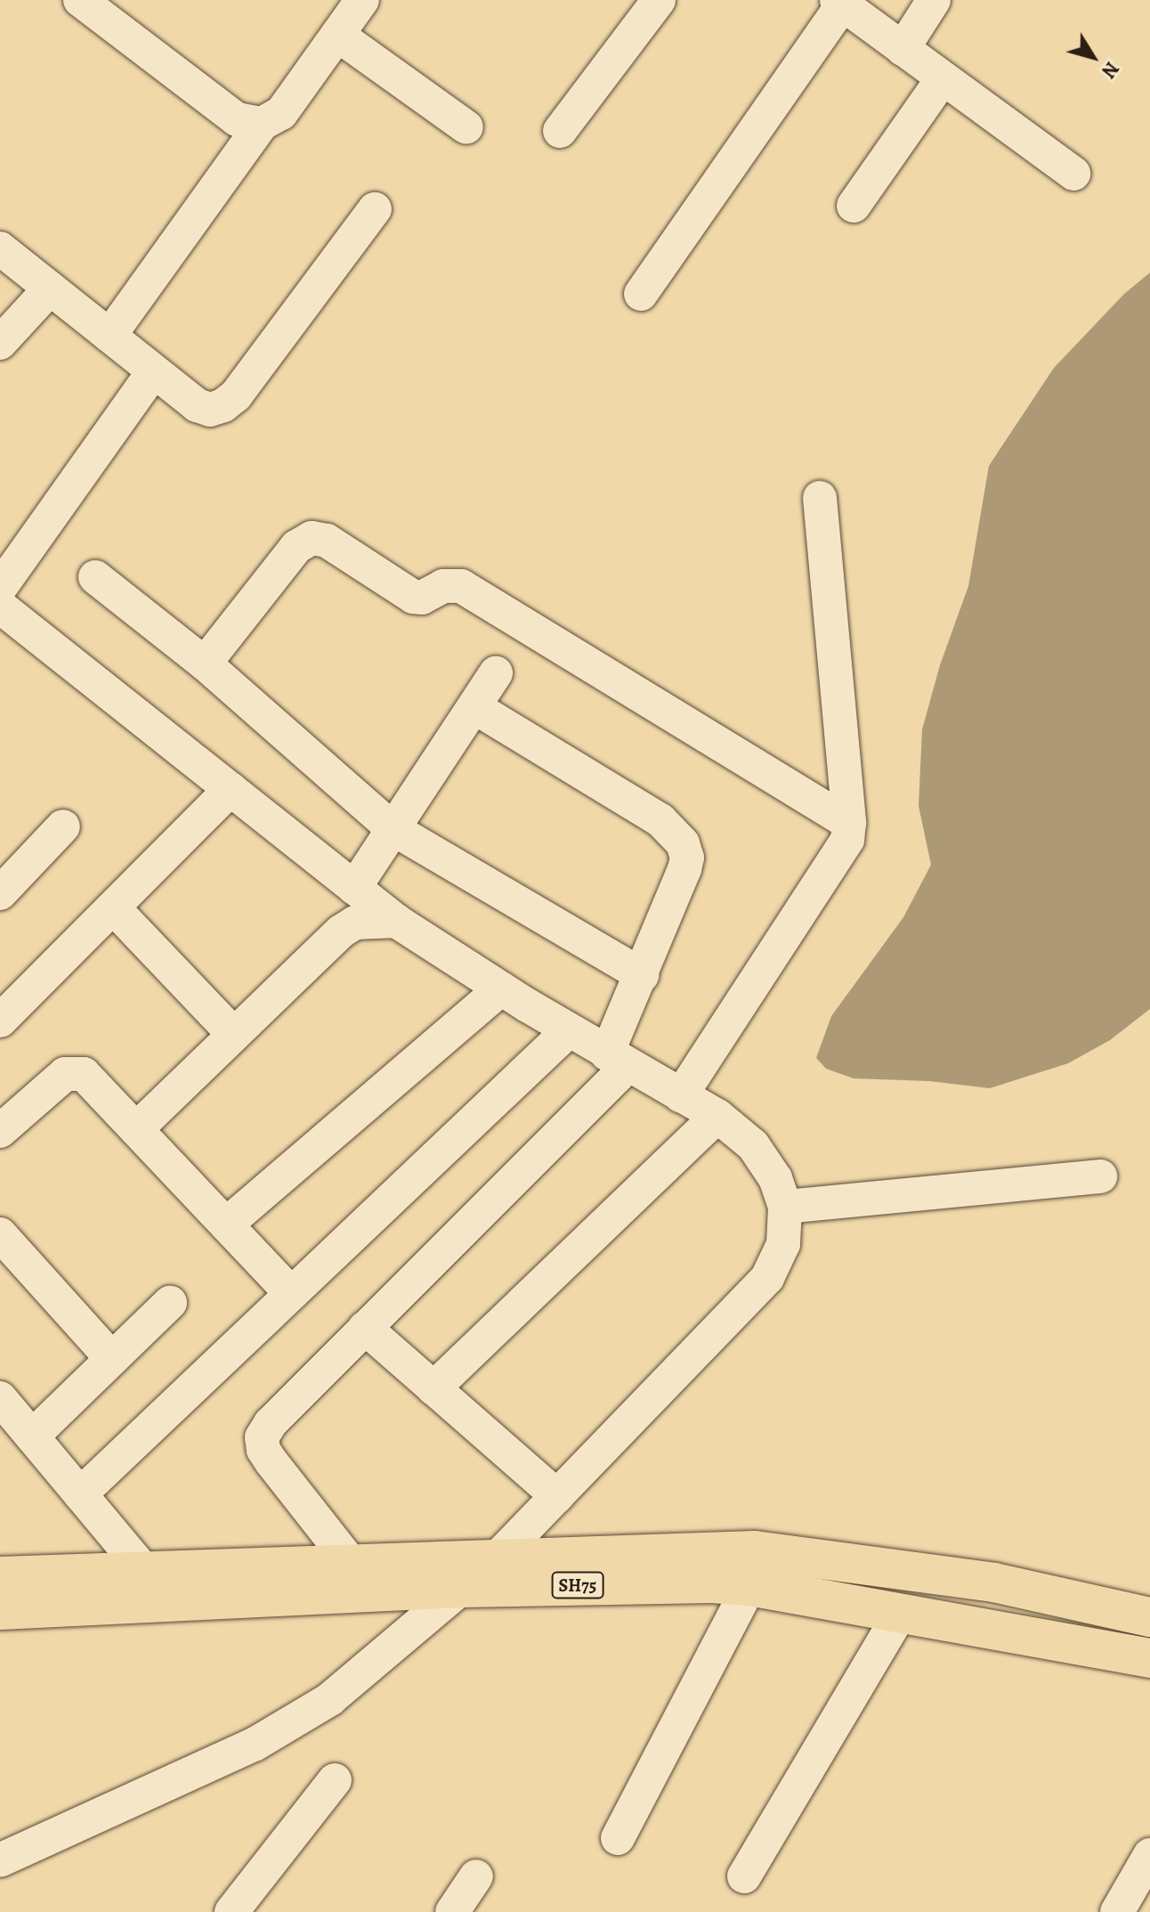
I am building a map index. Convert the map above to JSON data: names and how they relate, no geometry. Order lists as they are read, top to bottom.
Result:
{
  "streets": {
    "main road": ["SH75"]
  },
  "north": "bottom right"
}
